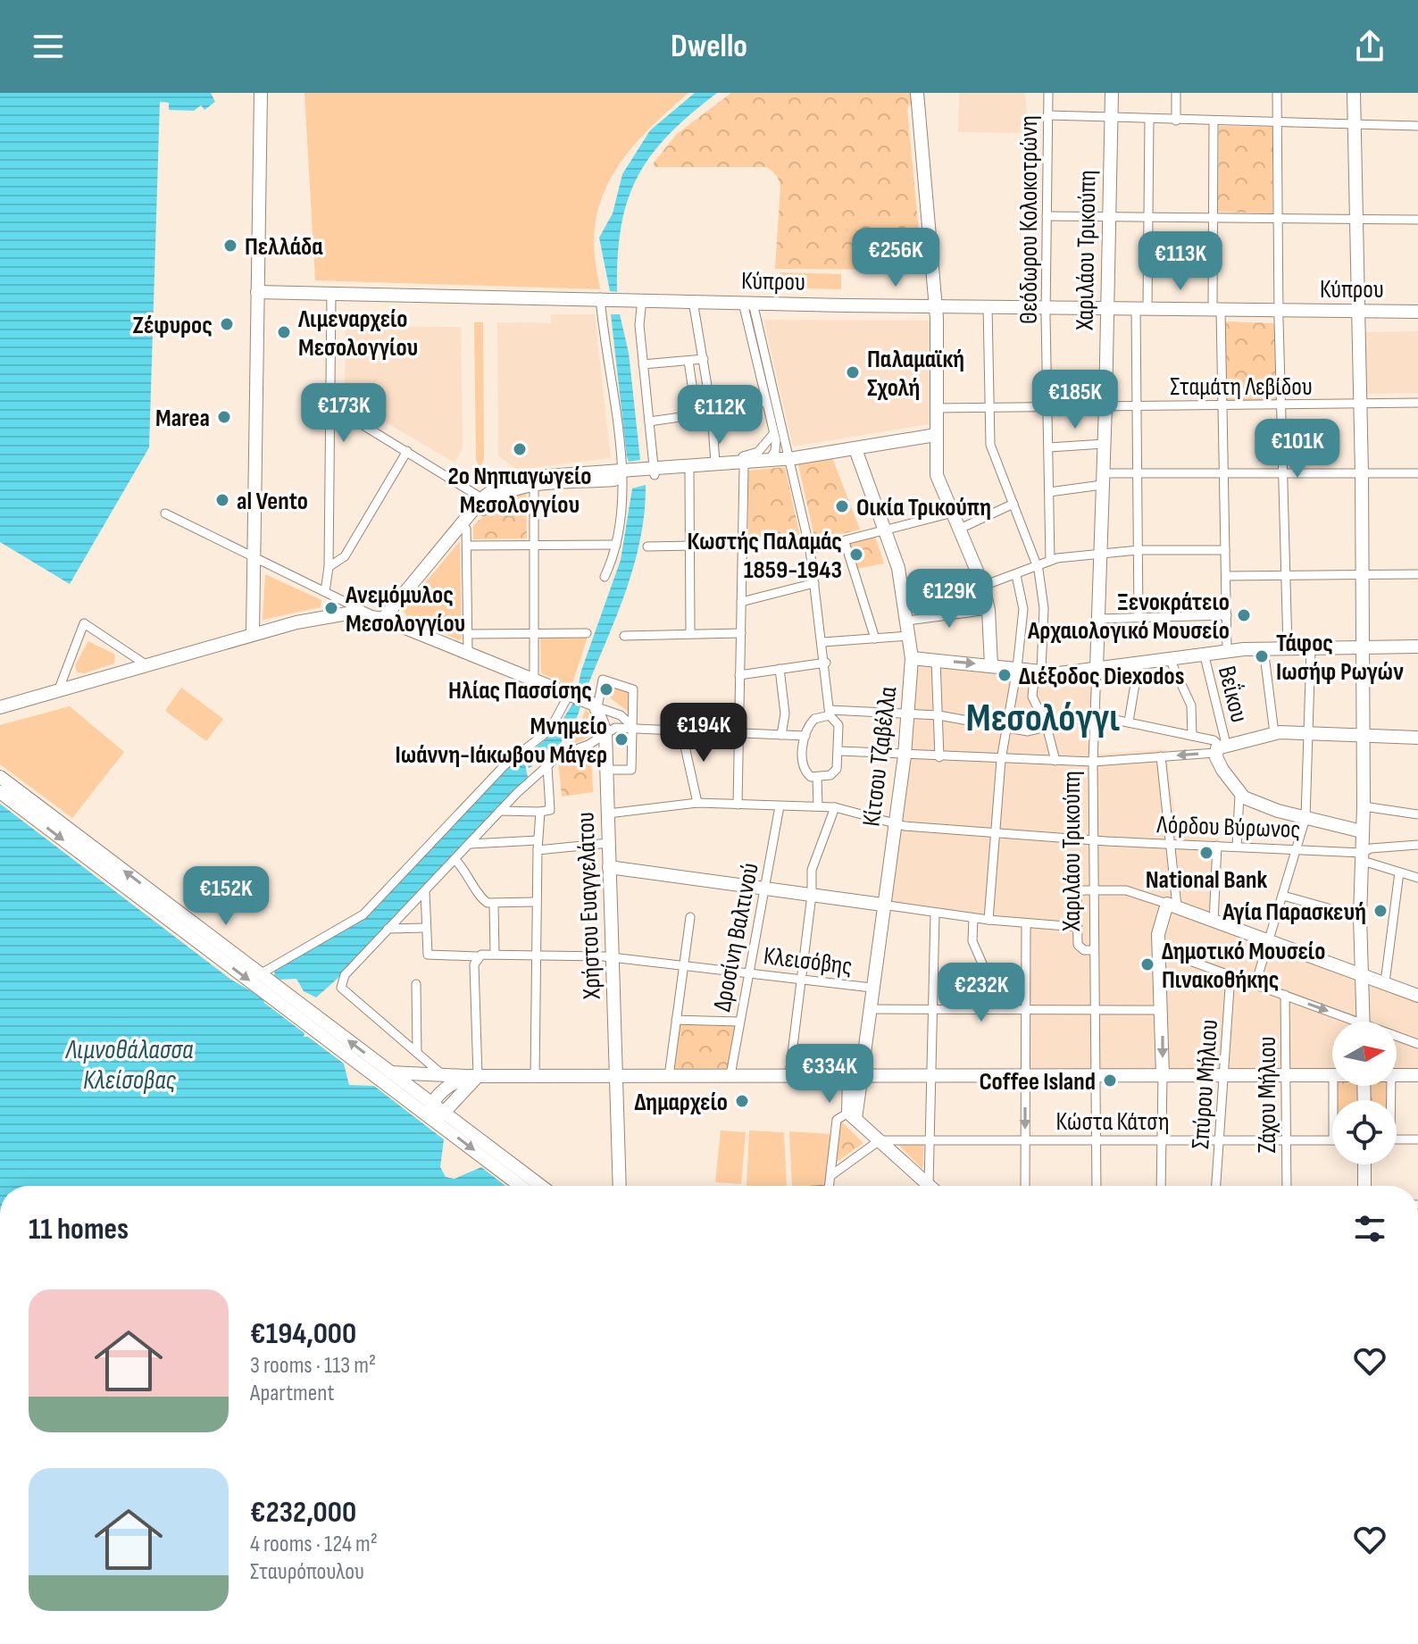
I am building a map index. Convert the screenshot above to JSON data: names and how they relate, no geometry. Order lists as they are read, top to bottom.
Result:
{
  "streets": {
    "street": [
      "Θεόδωρου Κολοκοτρώνη",
      "Χαριλάου Τρικούπη",
      "Κύπρου",
      "Σταμάτη Λεβίδου",
      "Βεΐκου",
      "Κίτσου Τζαβέλλα",
      "Λόρδου Βύρωνος",
      "Χρήστου Ευαγγελάτου",
      "Δροσίνη Βαλτινού",
      "Κλεισόβης",
      "Σπύρου Μήλιου",
      "Ζάχου Μήλιου",
      "Κώστα Κάτση"
    ]
  },
  "crossings": [
    ["Θεόδωρου Κολοκοτρώνη", "Κύπρου"],
    ["Θεόδωρου Κολοκοτρώνη", "Σταμάτη Λεβίδου"],
    ["Χαριλάου Τρικούπη", "Κύπρου"],
    ["Χαριλάου Τρικούπη", "Σταμάτη Λεβίδου"],
    ["Χαριλάου Τρικούπη", "Λόρδου Βύρωνος"],
    ["Χαριλάου Τρικούπη", "Κώστα Κάτση"],
    ["Κίτσου Τζαβέλλα", "Λόρδου Βύρωνος"],
    ["Κίτσου Τζαβέλλα", "Κλεισόβης"],
    ["Λόρδου Βύρωνος", "Χρήστου Ευαγγελάτου"],
    ["Λόρδου Βύρωνος", "Δροσίνη Βαλτινού"],
    ["Χρήστου Ευαγγελάτου", "Κλεισόβης"],
    ["Δροσίνη Βαλτινού", "Κλεισόβης"],
    ["Σπύρου Μήλιου", "Κώστα Κάτση"],
    ["Ζάχου Μήλιου", "Κώστα Κάτση"]
  ],
  "districts": ["Μεσολόγγι"],
  "water": ["Λιμνοθάλασσα Κλείσοβας"],
  "places": [
    "Πελλάδα",
    "Ζέφυρος",
    "Λιμεναρχείο Μεσολογγίου",
    "Παλαμαϊκή Σχολή",
    "Marea",
    "2ο Νηπιαγωγείο Μεσολογγίου",
    "al Vento",
    "Οικία Τρικούπη",
    "Κωστής Παλαμάς 1859-1943",
    "Ανεμόμυλος Μεσολογγίου",
    "Ξενοκράτειο Αρχαιολογικό Μουσείο",
    "Τάφος Ιωσήφ Ρωγών",
    "Διέξοδος Diexodos",
    "Ηλίας Πασσίσης",
    "Μνημείο Ιωάννη-Ιάκωβου Μάγερ",
    "National Bank",
    "Αγία Παρασκευή",
    "Δημοτικό Μουσείο Πινακοθήκης",
    "Coffee Island",
    "Δημαρχείο"
  ],
  "north": "right",
  "page": {
    "header": "Dwello",
    "price": [
      "€256K",
      "€113K",
      "€185K",
      "€173K",
      "€112K",
      "€101K",
      "€129K",
      "€194K",
      "€152K",
      "€232K",
      "€334K"
    ],
    "heading": "11 homes",
    "list": [
      {
        "name": "€194,000",
        "note": "3 rooms · 113 m² · Apartment"
      },
      {
        "name": "€232,000",
        "note": "4 rooms · 124 m² · Σταυρόπουλου"
      }
    ]
  }
}
